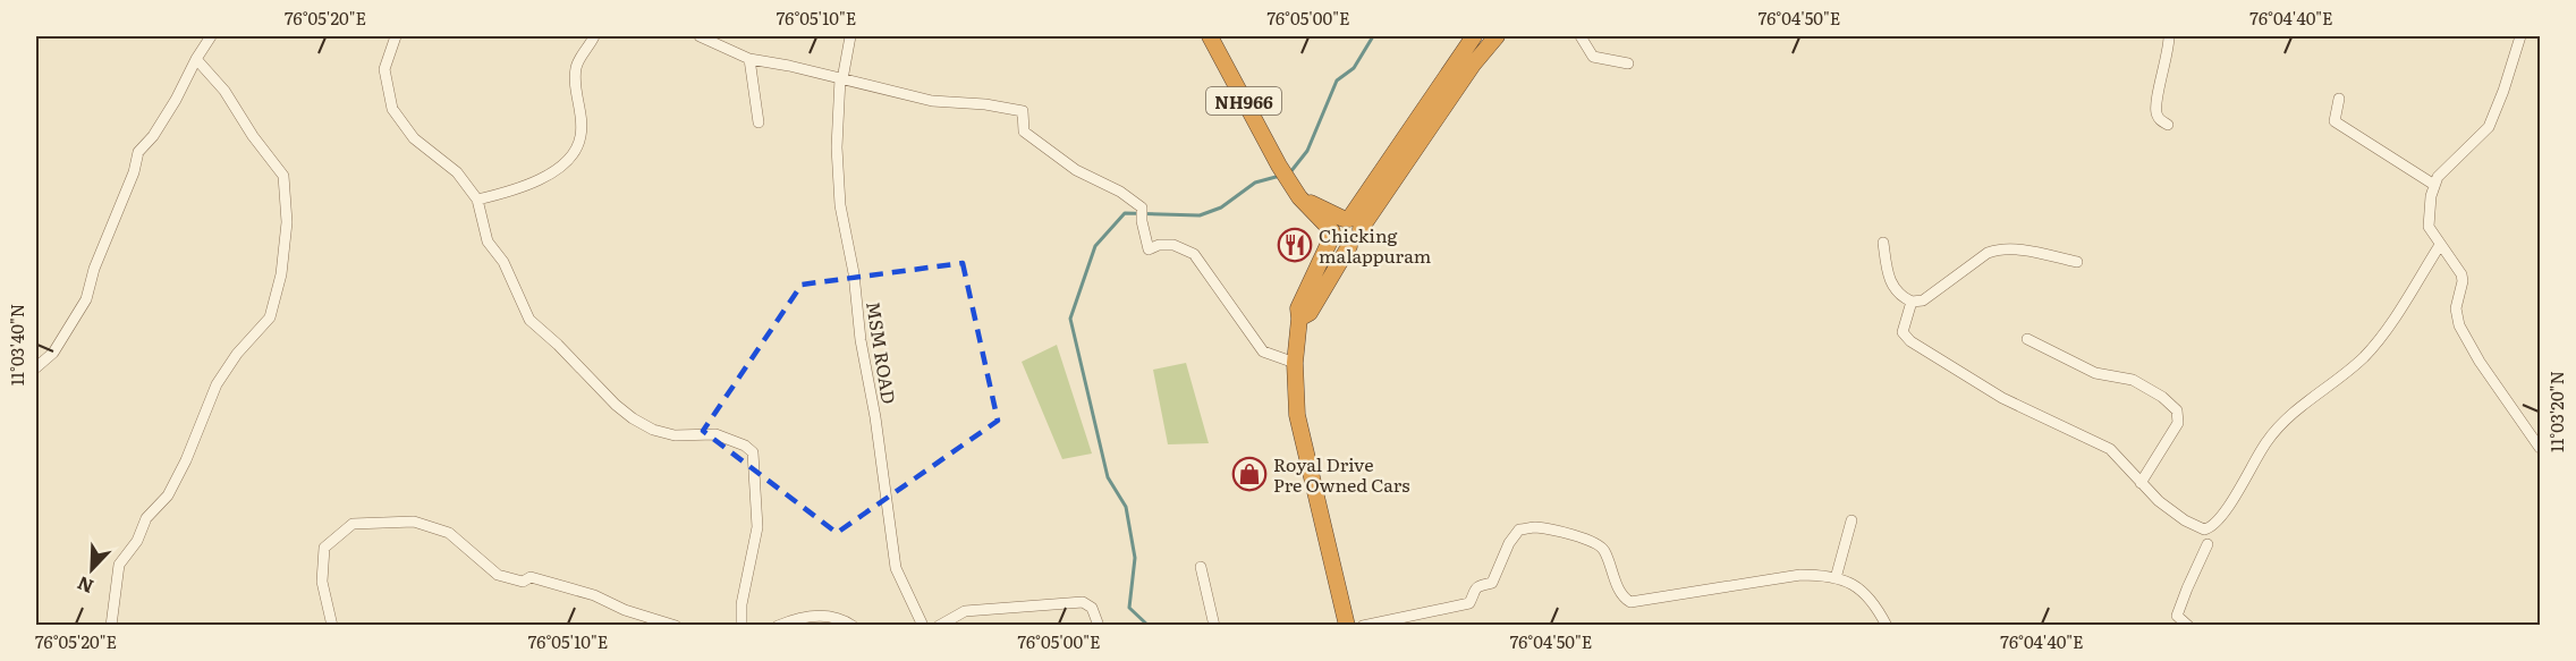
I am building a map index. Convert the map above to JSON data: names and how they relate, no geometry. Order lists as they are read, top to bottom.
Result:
{
  "streets": {
    "highway": ["NH966"],
    "street": ["MSM ROAD"]
  },
  "places": {
    "restaurant": ["Chicking malappuram"],
    "shop": ["Royal Drive Pre Owned Cars"]
  },
  "north": "bottom left",
  "coordinates": [
    "76°05'20\"E",
    "76°05'10\"E",
    "76°05'00\"E",
    "76°04'50\"E",
    "76°04'40\"E",
    "11°03'40\"N",
    "11°03'20\"N"
  ]
}
